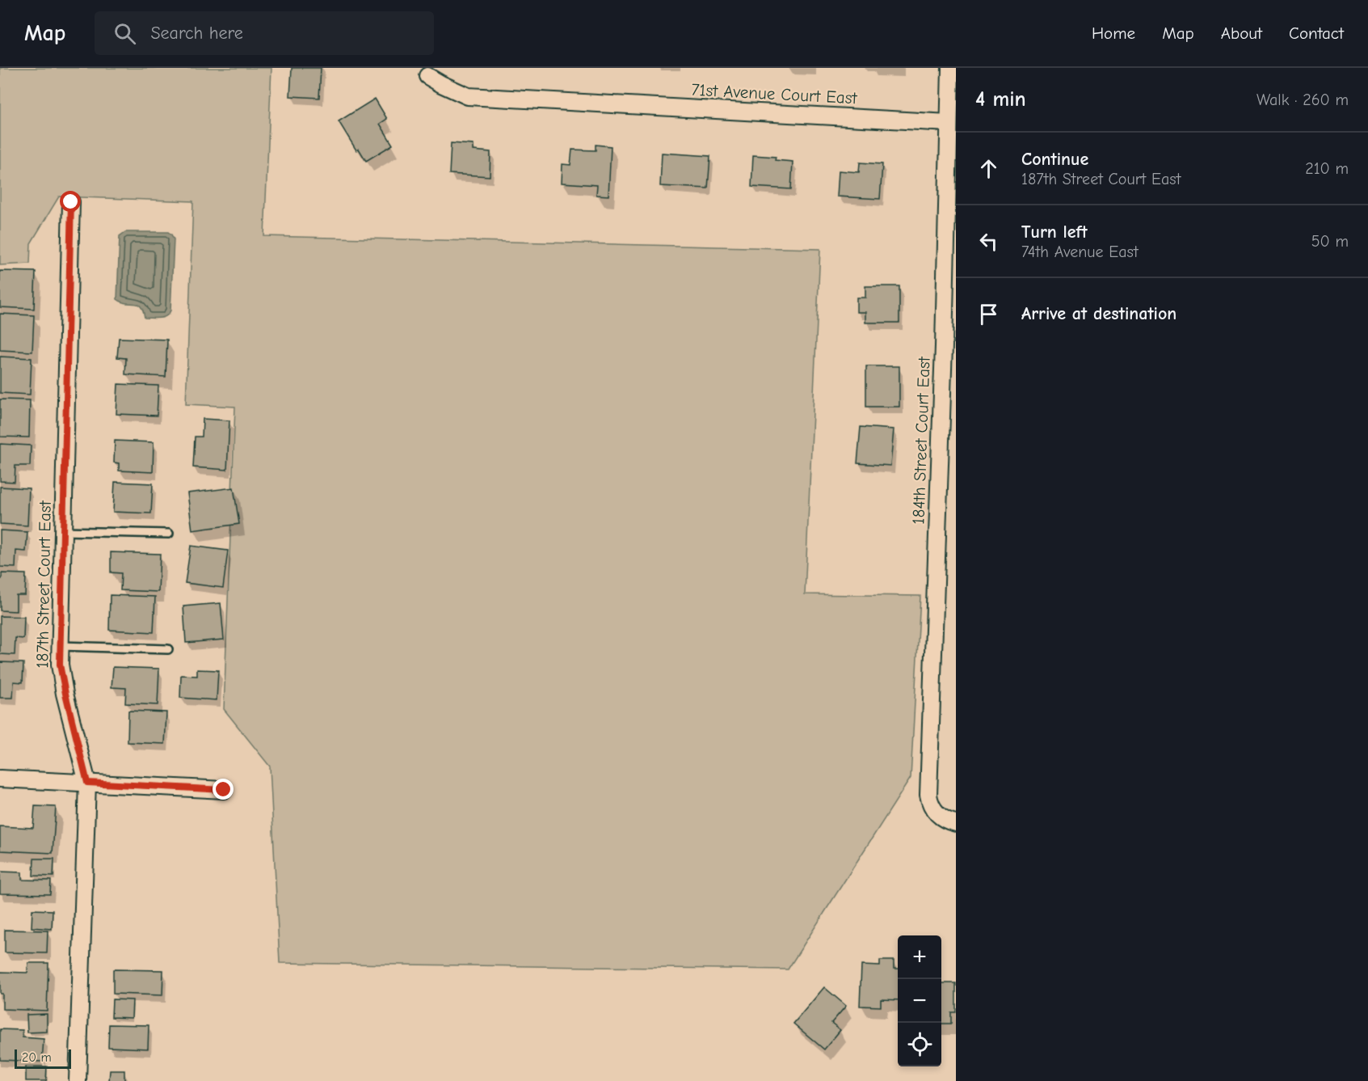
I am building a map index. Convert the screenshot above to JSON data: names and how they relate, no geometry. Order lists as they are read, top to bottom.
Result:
{
  "streets": {
    "street": ["71st Avenue Court East", "184th Street Court East", "187th Street Court East"]
  },
  "crossings": [
    ["71st Avenue Court East", "184th Street Court East"]
  ],
  "scale_bar": "20 m",
  "page": {
    "header": "Map",
    "search": "Search here",
    "nav": [
      "Home",
      "Map",
      "About",
      "Contact"
    ],
    "heading": ["4 min", "Walk · 260 m"],
    "list": [
      ["Continue", "187th Street Court East", "210 m"],
      ["Turn left", "74th Avenue East", "50 m"],
      "Arrive at destination"
    ],
    "map_buttons": ["+", "−"],
    "scale": "20 m"
  }
}
